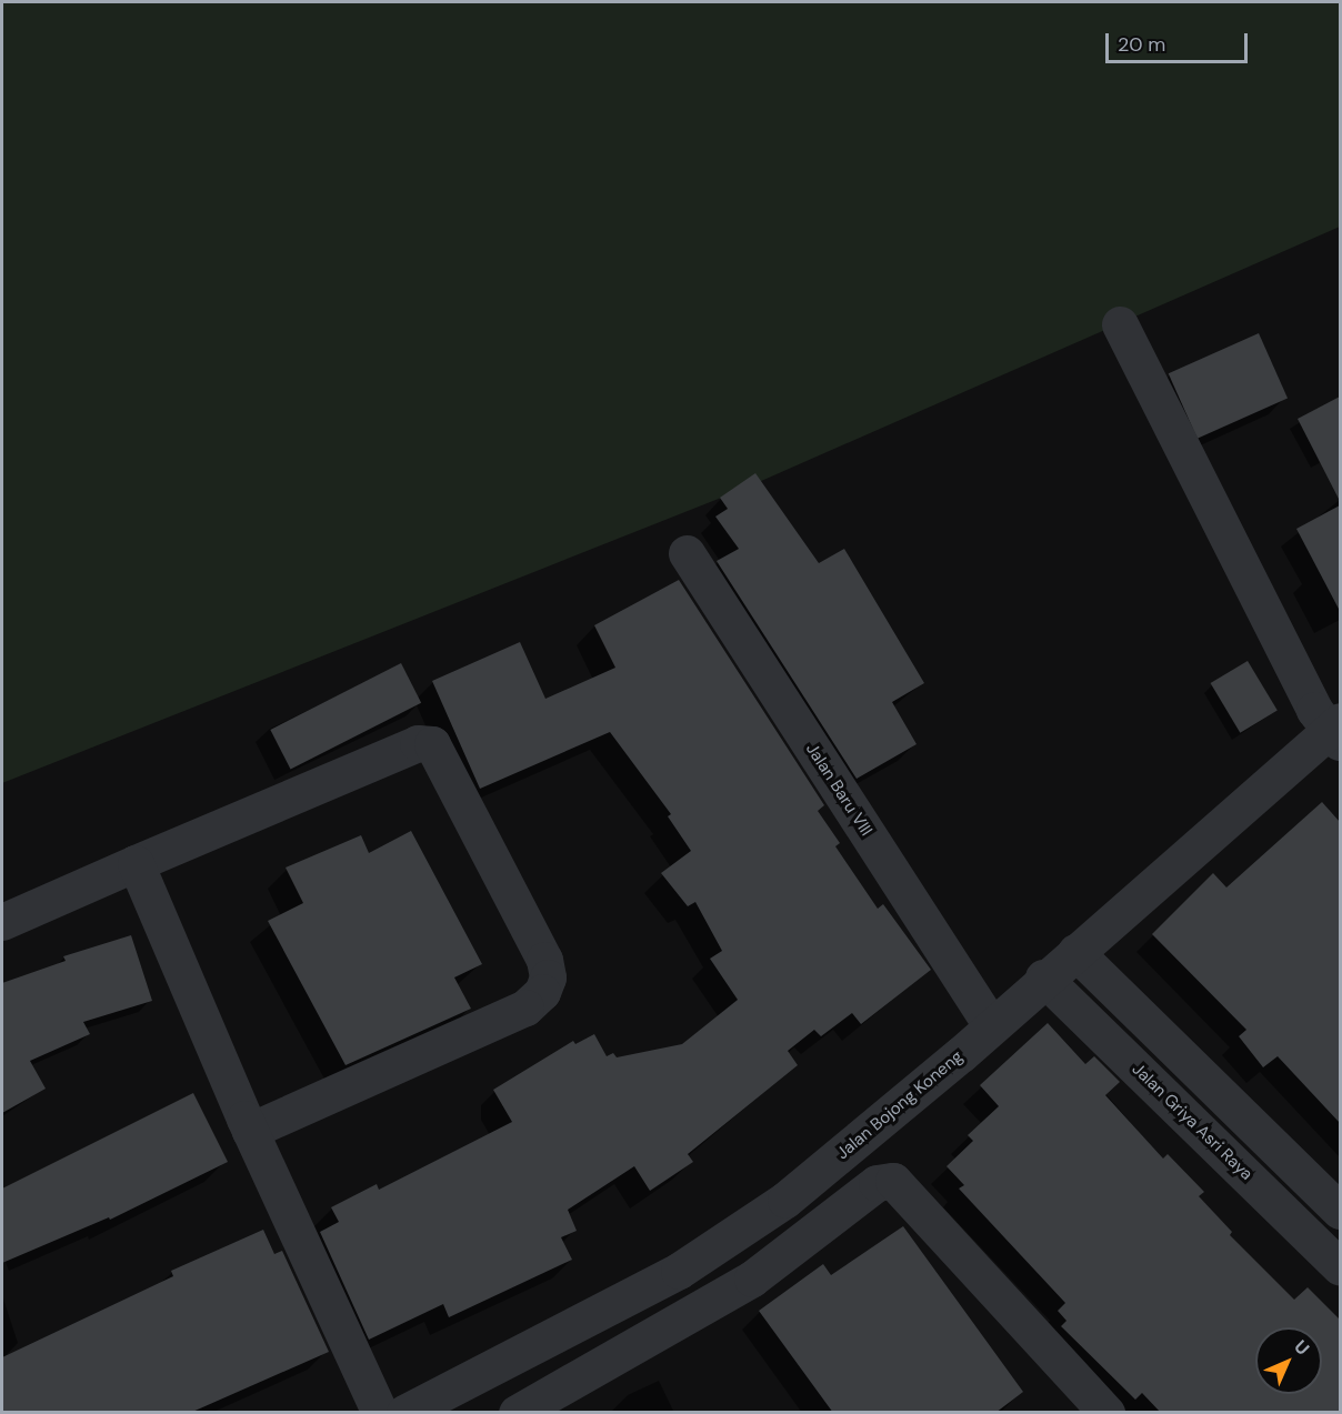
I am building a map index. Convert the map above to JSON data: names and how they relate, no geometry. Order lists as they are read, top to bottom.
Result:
{
  "streets": {
    "street": ["Jalan Baru VIII", "Jalan Bojong Koneng", "Jalan Griya Asri Raya"]
  },
  "crossings": [
    ["Jalan Baru VIII", "Jalan Bojong Koneng"],
    ["Jalan Bojong Koneng", "Jalan Griya Asri Raya"]
  ],
  "scale_bar": "20 m",
  "north": "top right"
}
